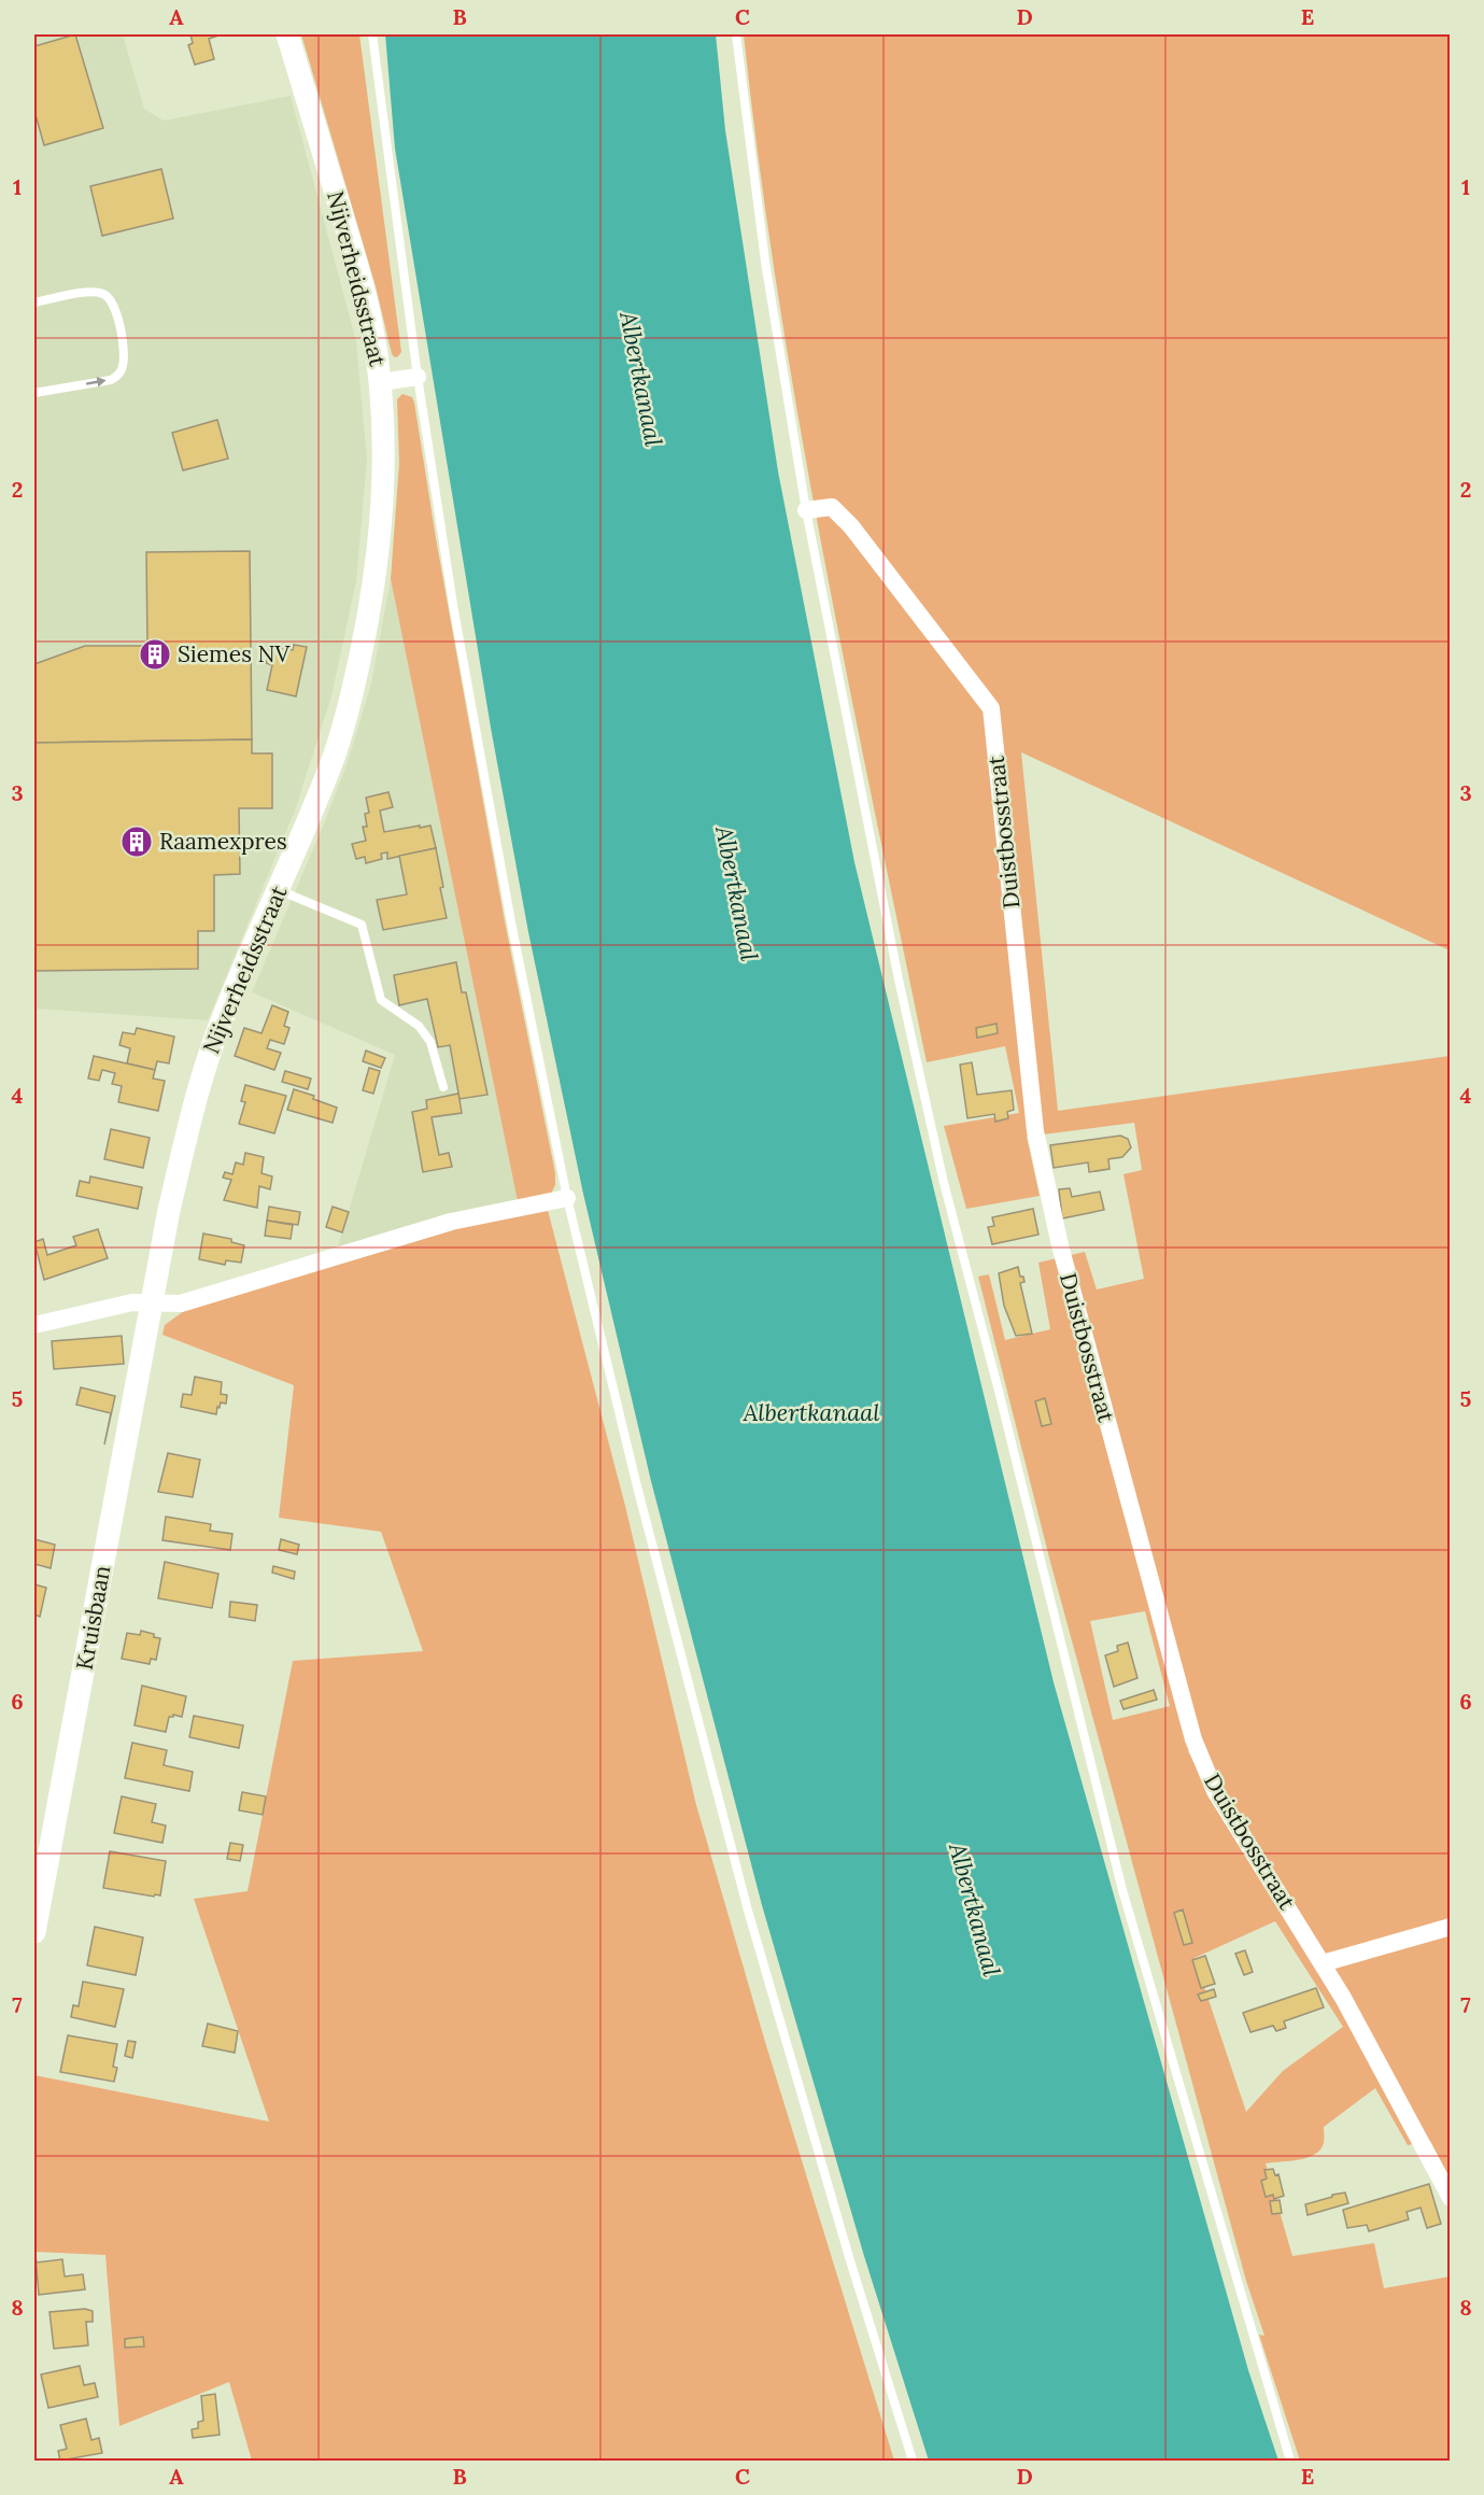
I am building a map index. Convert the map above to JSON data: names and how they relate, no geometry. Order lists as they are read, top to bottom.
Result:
{
  "streets": {
    "street": ["Nijverheidsstraat", "Duistbosstraat", "Kruisbaan"]
  },
  "crossings": [
    ["Nijverheidsstraat", "Kruisbaan"]
  ],
  "water": ["Albertkanaal"],
  "places": {
    "building": ["Siemes NV", "Raamexpres"]
  },
  "grid": {
    "columns": [
      "A",
      "B",
      "C",
      "D",
      "E"
    ],
    "rows": [
      "1",
      "2",
      "3",
      "4",
      "5",
      "6",
      "7",
      "8"
    ]
  }
}
